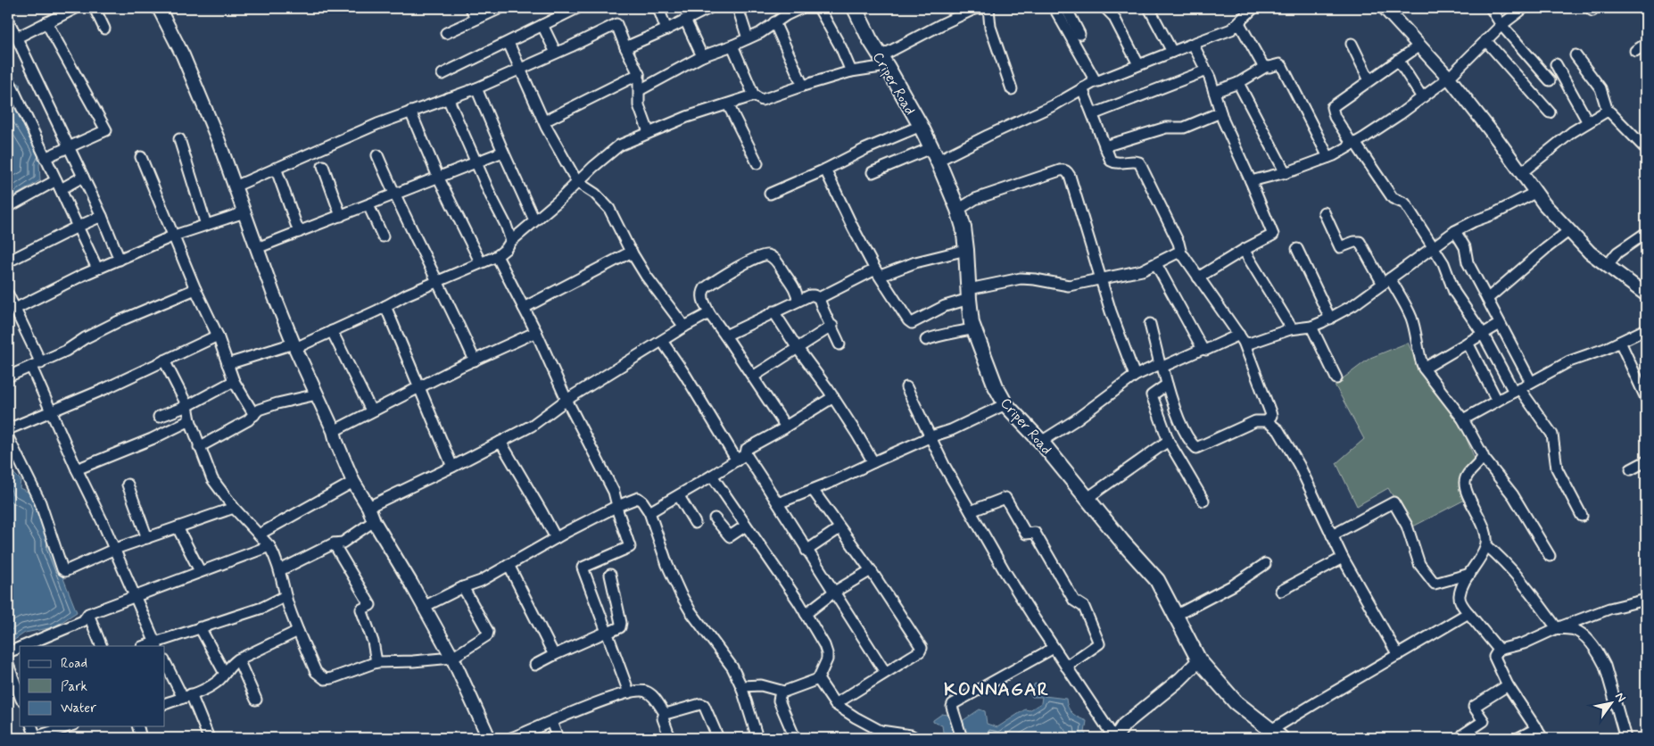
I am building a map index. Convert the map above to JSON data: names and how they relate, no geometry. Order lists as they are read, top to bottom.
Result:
{
  "streets": {
    "main road": ["Criper Road"]
  },
  "districts": ["KONNAGAR"],
  "legend": ["Road", "Park", "Water"],
  "north": "top right"
}
